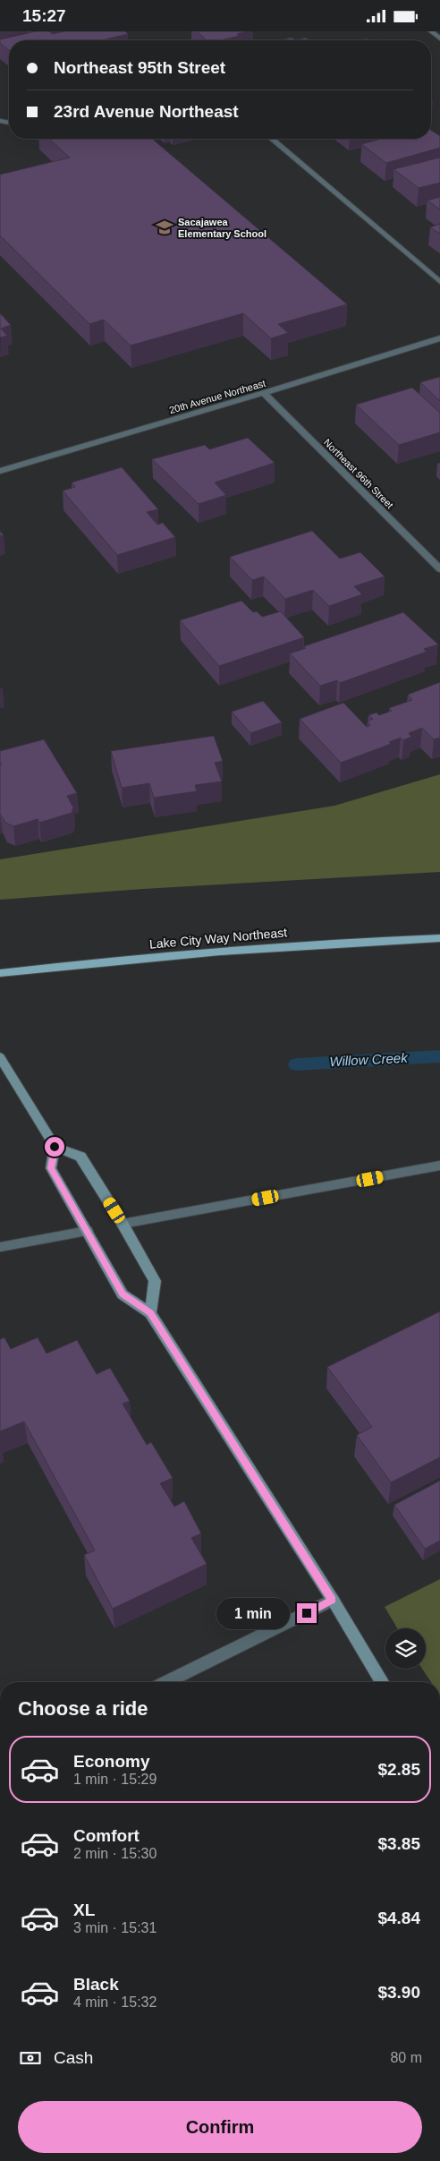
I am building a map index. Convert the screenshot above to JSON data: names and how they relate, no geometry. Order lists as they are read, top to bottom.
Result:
{
  "streets": {
    "main road": ["Lake City Way Northeast"],
    "street": ["20th Avenue Northeast", "Northeast 96th Street"]
  },
  "crossings": [
    ["20th Avenue Northeast", "Northeast 96th Street"]
  ],
  "water": ["Willow Creek"],
  "places": {
    "school or university": ["Sacajawea Elementary School"]
  },
  "page": {
    "status": "15:27",
    "banner": ["Northeast 95th Street", "23rd Avenue Northeast"],
    "bubble": "1 min",
    "heading": "Choose a ride",
    "list": [
      {
        "name": "Economy",
        "note": "1 min · 15:29",
        "value": "$2.85"
      },
      {
        "name": "Comfort",
        "note": "2 min · 15:30",
        "value": "$3.85"
      },
      {
        "name": "XL",
        "note": "3 min · 15:31",
        "value": "$4.84"
      },
      {
        "name": "Black",
        "note": "4 min · 15:32",
        "value": "$3.90"
      }
    ],
    "pay": ["Cash", "80 m"],
    "buttons": "Confirm"
  }
}
